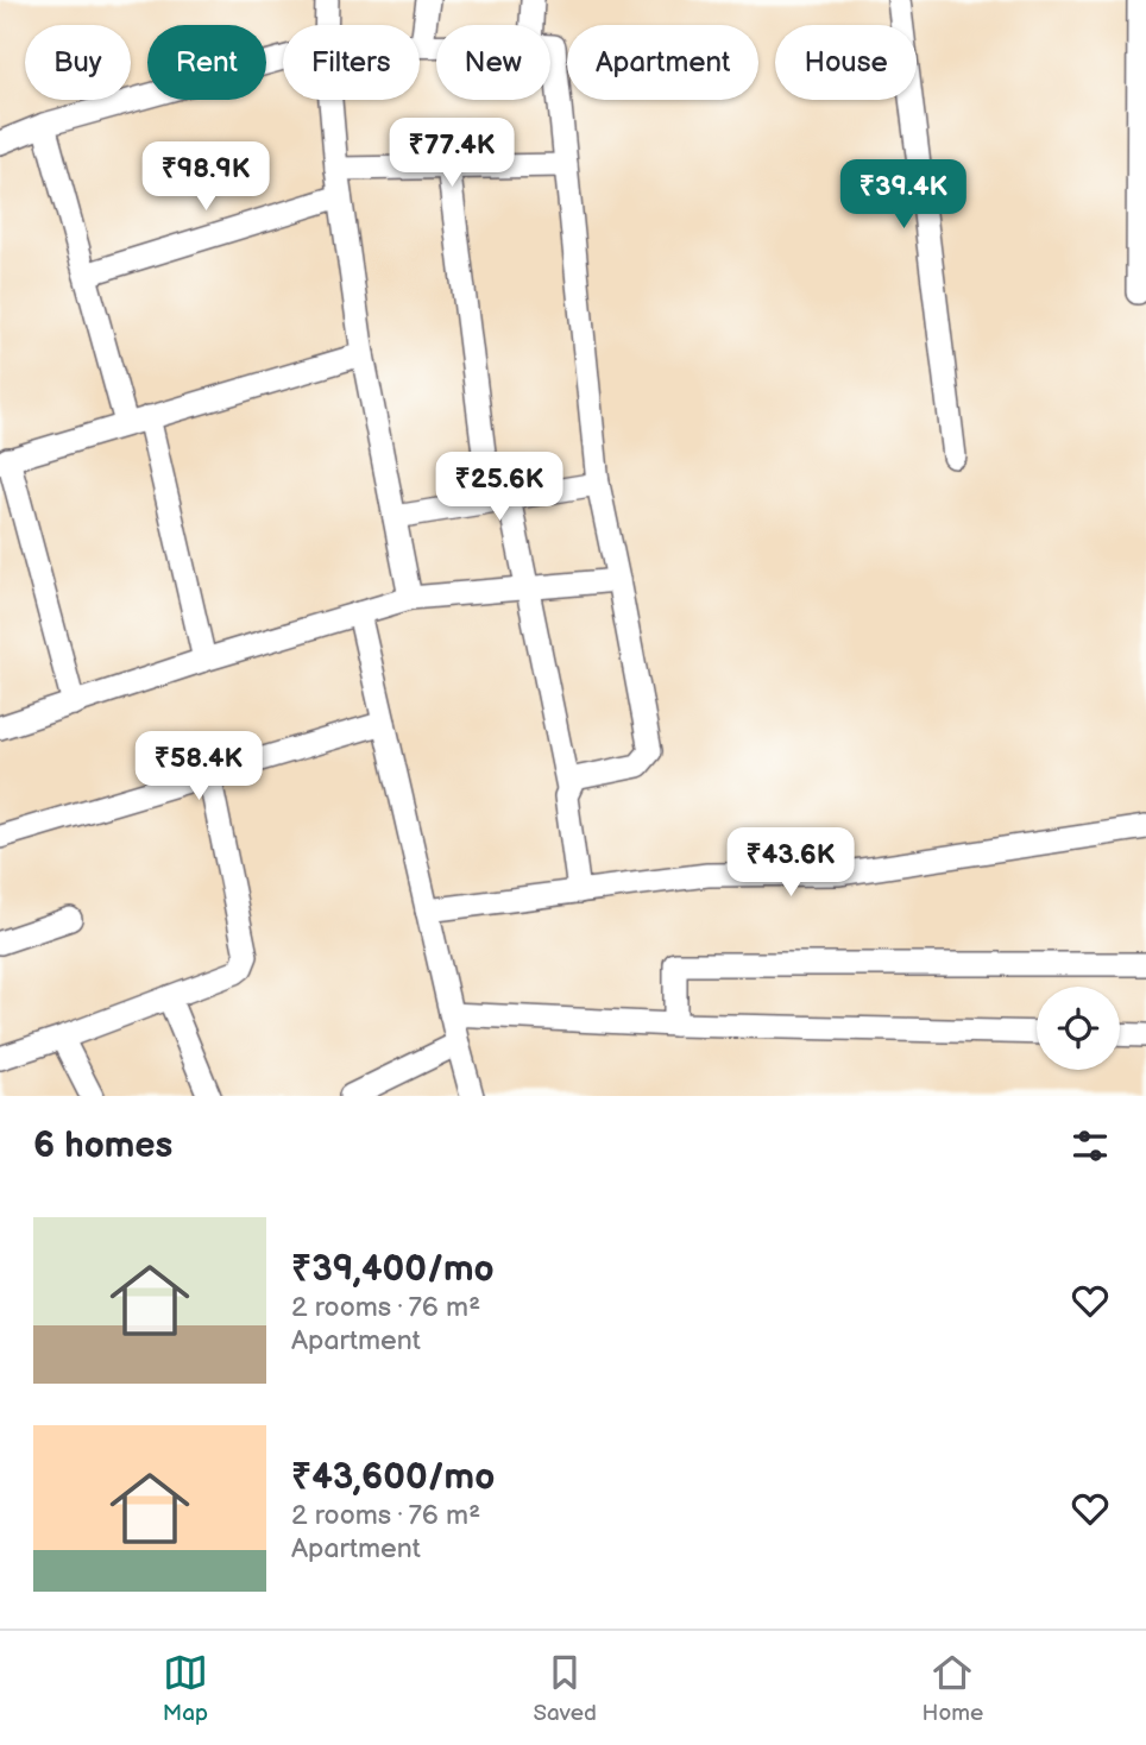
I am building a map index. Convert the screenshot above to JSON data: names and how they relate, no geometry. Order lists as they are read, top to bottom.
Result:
{
  "page": {
    "chip": [
      "Buy",
      "Rent",
      "Filters",
      "New",
      "Apartment",
      "House"
    ],
    "price": [
      "₹77.4K",
      "₹98.9K",
      "₹39.4K",
      "₹25.6K",
      "₹58.4K",
      "₹43.6K"
    ],
    "heading": "6 homes",
    "list": [
      {
        "name": "₹39,400/mo",
        "note": "2 rooms · 76 m² · Apartment"
      },
      {
        "name": "₹43,600/mo",
        "note": "2 rooms · 76 m² · Apartment"
      }
    ],
    "tabs": ["Map", "Saved", "Home"]
  }
}
